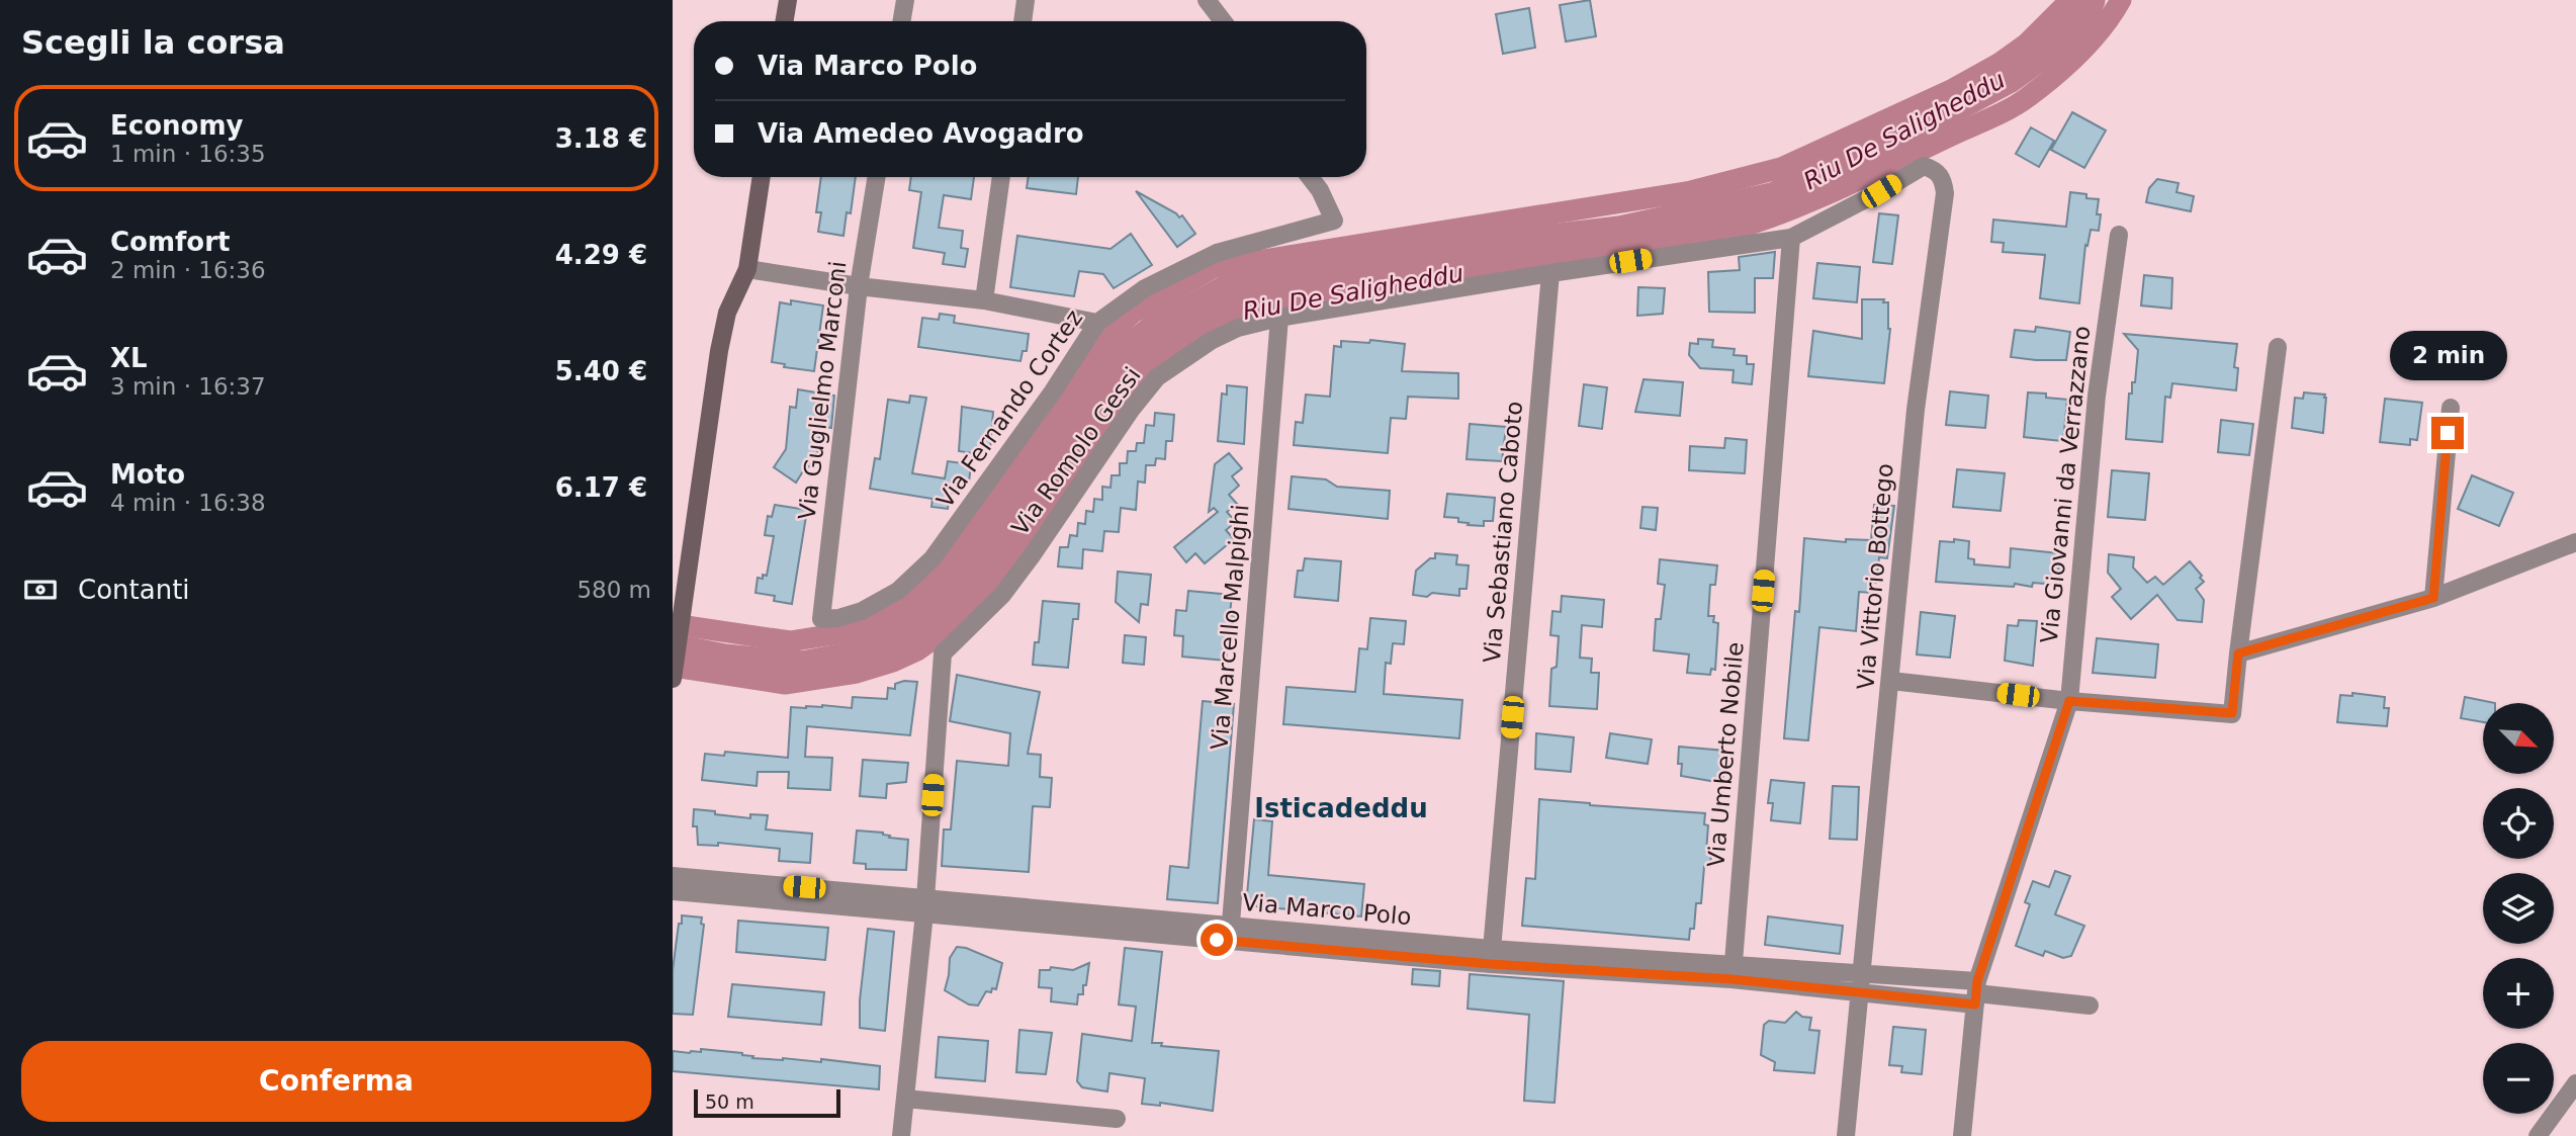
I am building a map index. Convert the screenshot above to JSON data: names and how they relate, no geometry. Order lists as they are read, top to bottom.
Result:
{
  "streets": {
    "street": [
      "Via Guglielmo Marconi",
      "Via Fernando Cortez",
      "Via Romolo Gessi",
      "Via Giovanni da Verrazzano",
      "Via Sebastiano Caboto",
      "Via Vittorio Bottego",
      "Via Marcello Malpighi",
      "Via Umberto Nobile",
      "Via Marco Polo"
    ]
  },
  "crossings": [
    ["Via Guglielmo Marconi", "Via Fernando Cortez"],
    ["Via Romolo Gessi", "Via Sebastiano Caboto"],
    ["Via Romolo Gessi", "Via Vittorio Bottego"],
    ["Via Romolo Gessi", "Via Marcello Malpighi"],
    ["Via Romolo Gessi", "Via Umberto Nobile"],
    ["Via Romolo Gessi", "Via Marco Polo"],
    ["Via Giovanni da Verrazzano", "Via Marco Polo"],
    ["Via Sebastiano Caboto", "Via Marco Polo"],
    ["Via Vittorio Bottego", "Via Marco Polo"],
    ["Via Marcello Malpighi", "Via Marco Polo"],
    ["Via Umberto Nobile", "Via Marco Polo"]
  ],
  "districts": ["Isticadeddu"],
  "water": ["Riu De Saligheddu"],
  "scale_bar": "50 m",
  "north": "bottom right",
  "page": {
    "heading": "Scegli la corsa",
    "banner": ["Via Marco Polo", "Via Amedeo Avogadro"],
    "list": [
      {
        "name": "Economy",
        "note": "1 min · 16:35",
        "value": "3.18 €"
      },
      {
        "name": "Comfort",
        "note": "2 min · 16:36",
        "value": "4.29 €"
      },
      {
        "name": "XL",
        "note": "3 min · 16:37",
        "value": "5.40 €"
      },
      {
        "name": "Moto",
        "note": "4 min · 16:38",
        "value": "6.17 €"
      }
    ],
    "bubble": "2 min",
    "pay": ["Contanti", "580 m"],
    "map_buttons": ["+", "−"],
    "buttons": "Conferma",
    "scale": "50 m"
  }
}
